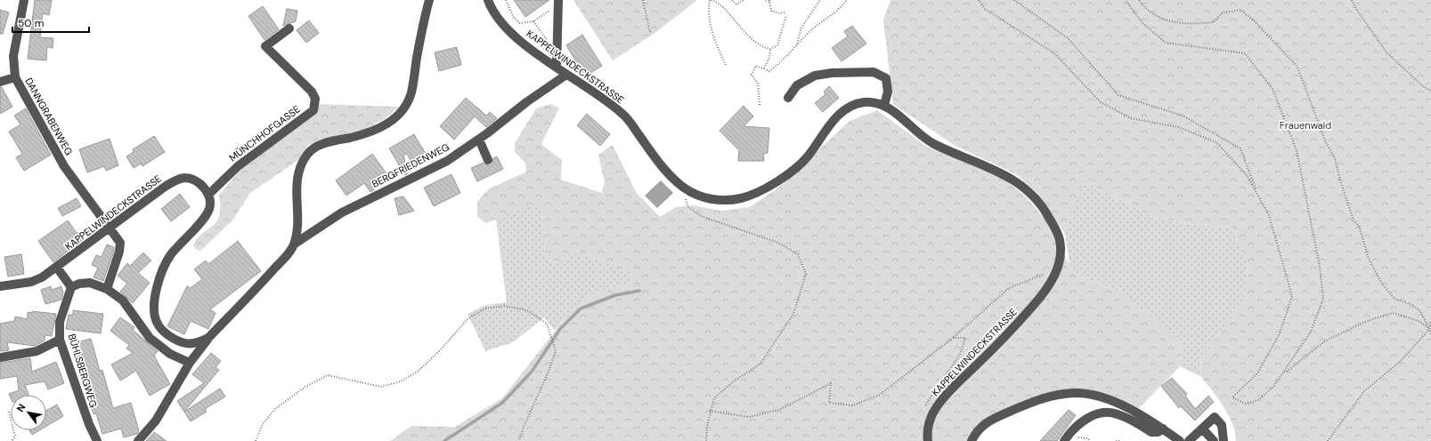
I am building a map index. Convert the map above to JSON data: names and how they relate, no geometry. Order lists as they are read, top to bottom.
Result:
{
  "streets": {
    "street": [
      "KAPPELWINDECKSTRASSE",
      "DANNGRABENWEG",
      "MÜNCHHOFGASSE",
      "BERGFRIEDENWEG",
      "BÜHLSBERGWEG"
    ]
  },
  "crossings": [
    ["KAPPELWINDECKSTRASSE", "DANNGRABENWEG"],
    ["KAPPELWINDECKSTRASSE", "MÜNCHHOFGASSE"],
    ["KAPPELWINDECKSTRASSE", "BERGFRIEDENWEG"]
  ],
  "parks": ["Frauenwald"],
  "scale_bar": "50 m",
  "north": "top left"
}
